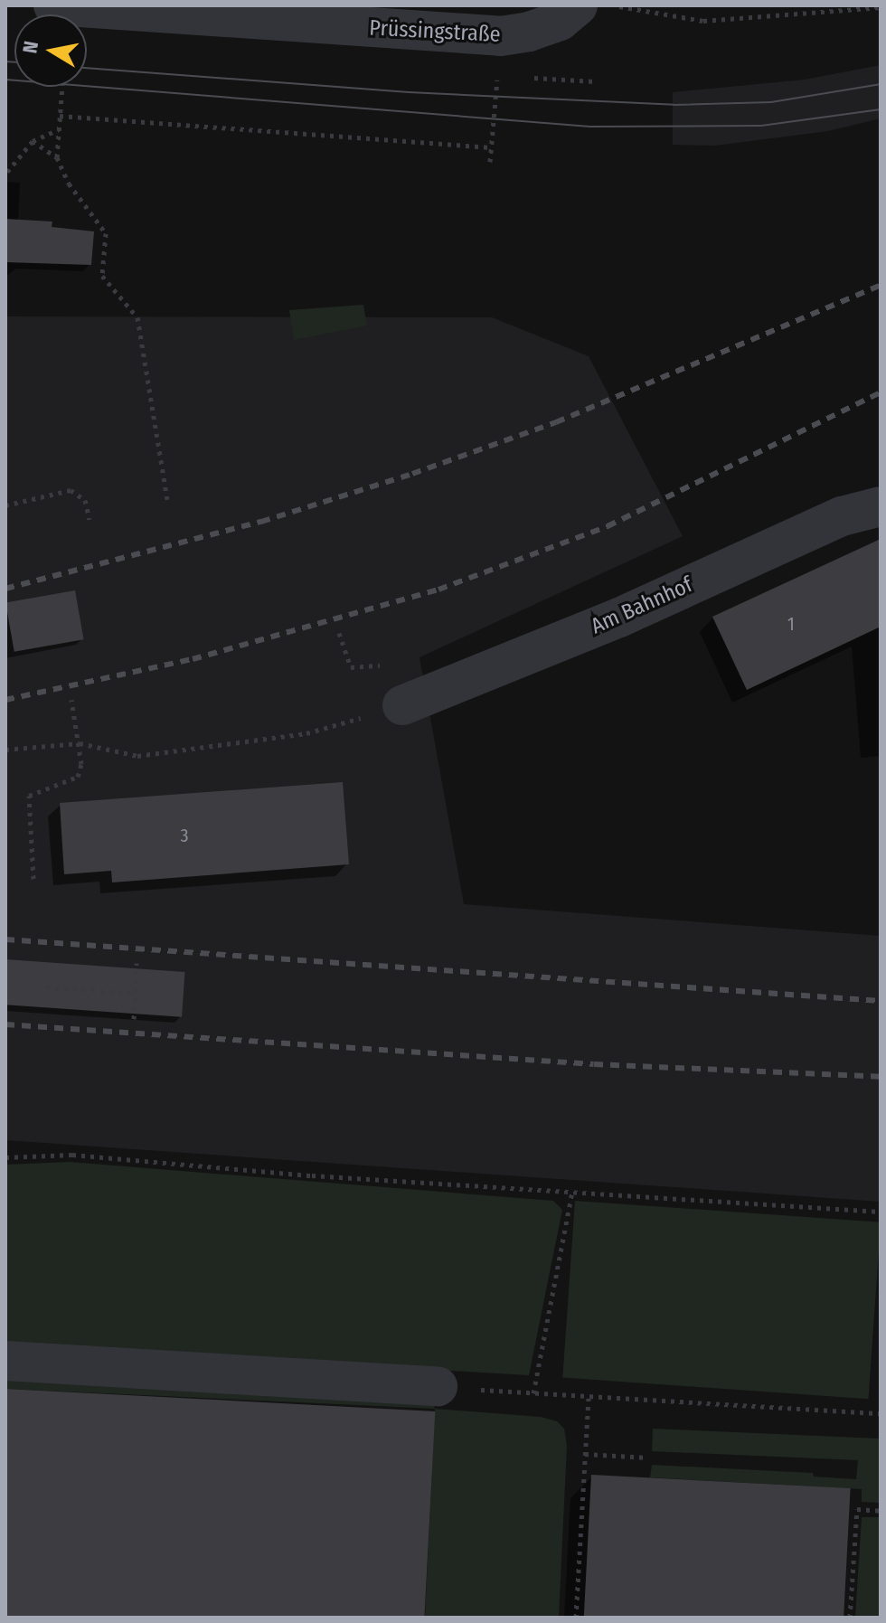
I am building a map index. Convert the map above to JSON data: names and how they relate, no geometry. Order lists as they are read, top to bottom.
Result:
{
  "streets": {
    "street": ["Prüssingstraße", "Am Bahnhof"]
  },
  "house_numbers": ["1", "3"],
  "north": "left"
}
